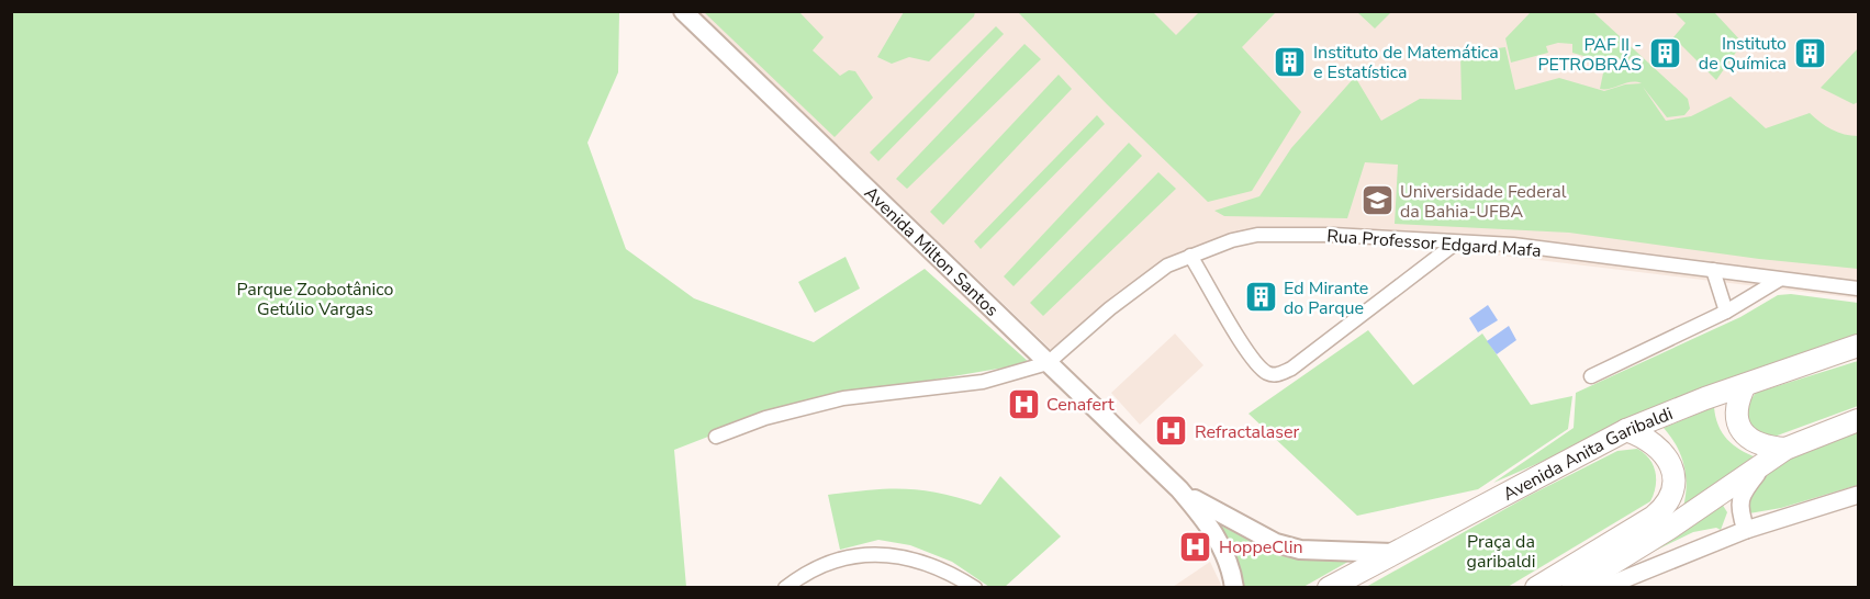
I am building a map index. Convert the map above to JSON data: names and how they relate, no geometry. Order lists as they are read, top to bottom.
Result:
{
  "streets": {
    "main road": ["Avenida Milton Santos", "Avenida Anita Garibaldi"],
    "street": ["Rua Professor Edgard Mafa"]
  },
  "crossings": [
    ["Rua Professor Edgard Mafa", "Avenida Milton Santos"],
    ["Avenida Milton Santos", "Avenida Anita Garibaldi"]
  ],
  "parks": ["Parque Zoobotânico Getúlio Vargas", "Praça da garibaldi"],
  "places": {
    "building": [
      "Instituto de Química",
      "PAF II - PETROBRÁS",
      "Instituto de Matemática e Estatística",
      "Ed Mirante do Parque"
    ],
    "school or university": ["Universidade Federal da Bahia-UFBA"],
    "hospital": ["Cenafert", "Refractalaser", "HoppeClin"]
  }
}
